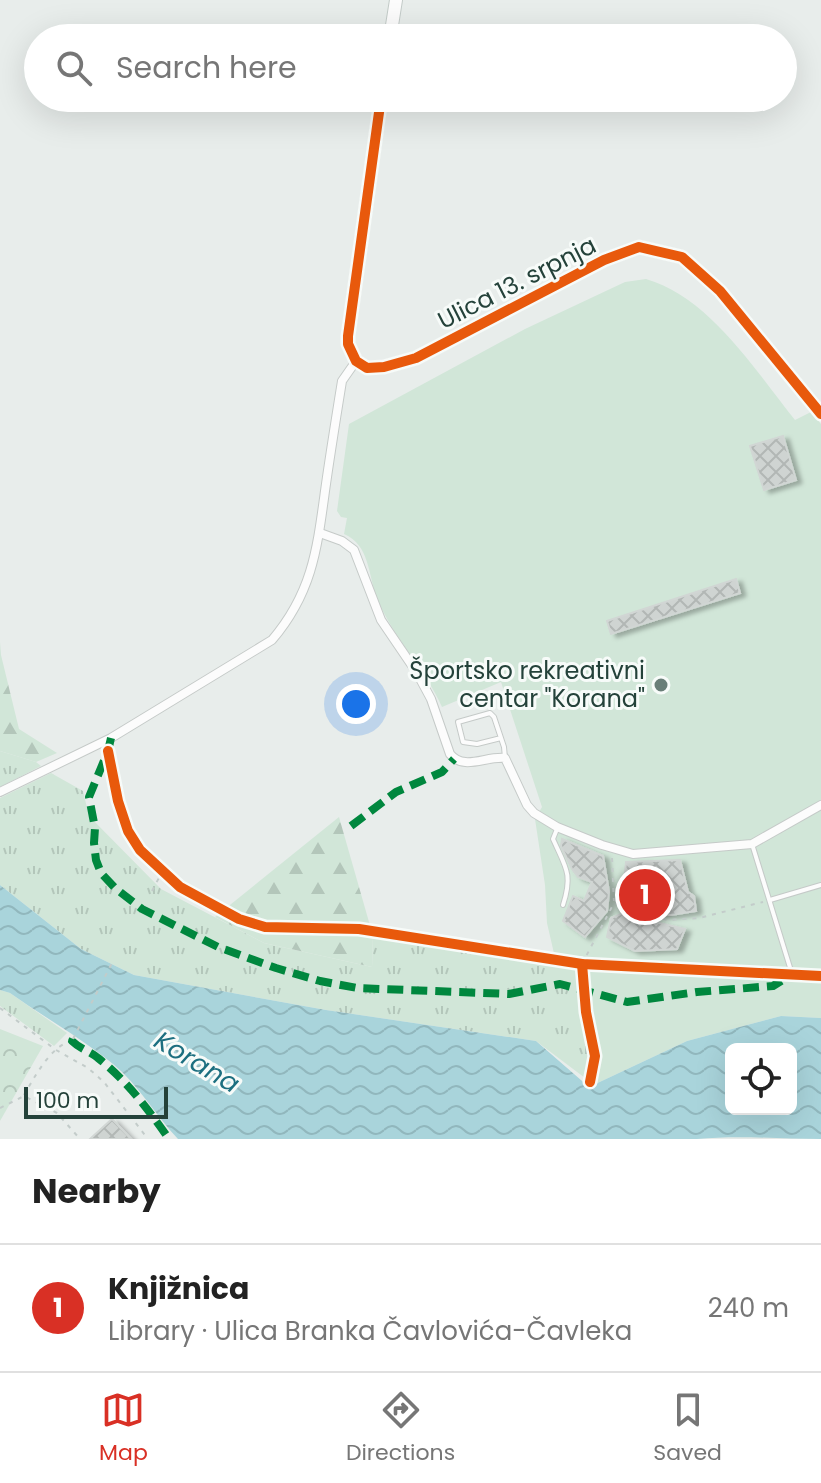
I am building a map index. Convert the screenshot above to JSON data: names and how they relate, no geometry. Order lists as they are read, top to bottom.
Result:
{
  "streets": {
    "street": ["Ulica 13. srpnja"]
  },
  "water": ["Korana"],
  "places": ["Športsko rekreativni centar \"Korana\""],
  "scale_bar": "100 m",
  "page": {
    "search": "Search here",
    "pins": "1",
    "scale": "100 m",
    "heading": "Nearby",
    "list": [
      {
        "mark": "1",
        "name": "Knjižnica",
        "note": "Library · Ulica Branka Čavlovića-Čavleka",
        "value": "240 m"
      }
    ],
    "nav": ["Map", "Directions", "Saved"]
  }
}
